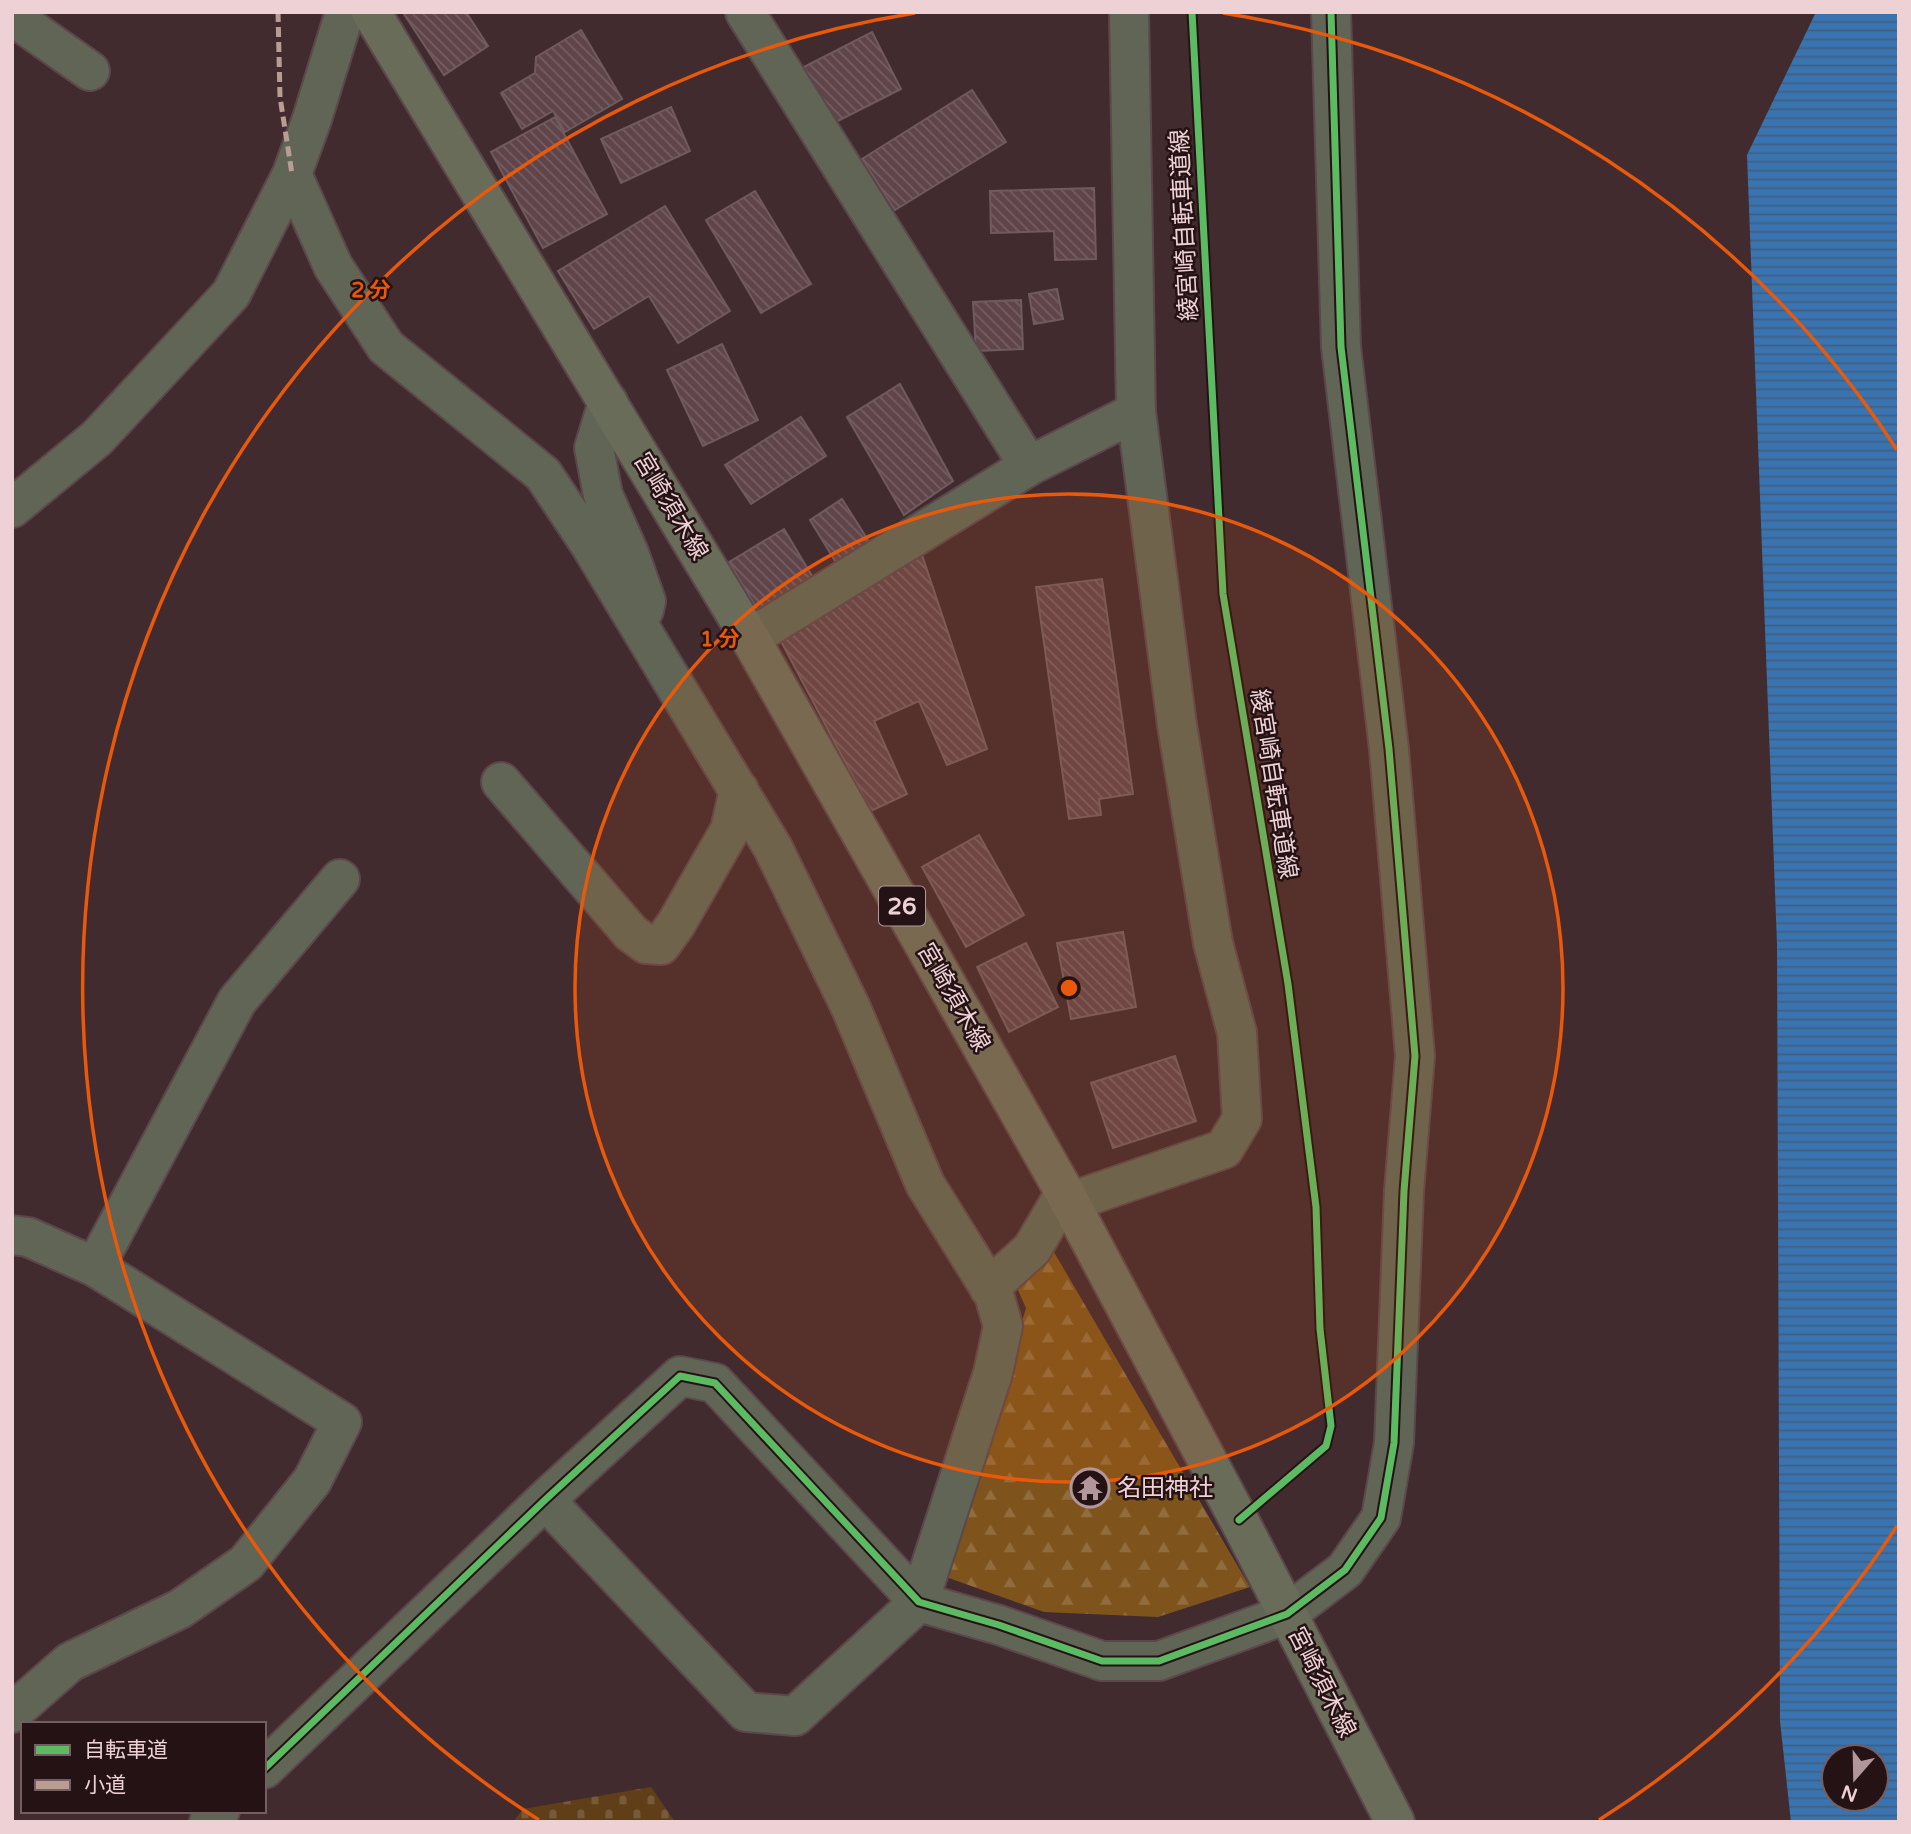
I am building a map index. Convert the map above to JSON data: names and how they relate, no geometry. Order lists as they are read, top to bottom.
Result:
{
  "streets": {
    "main road": ["宮崎須木線", "26"],
    "cycle path": ["綾宮崎自転車道線"]
  },
  "places": {
    "temple": ["名田神社"]
  },
  "legend": ["自転車道", "小道"],
  "north": "bottom",
  "rings": ["2 分", "1 分"]
}
